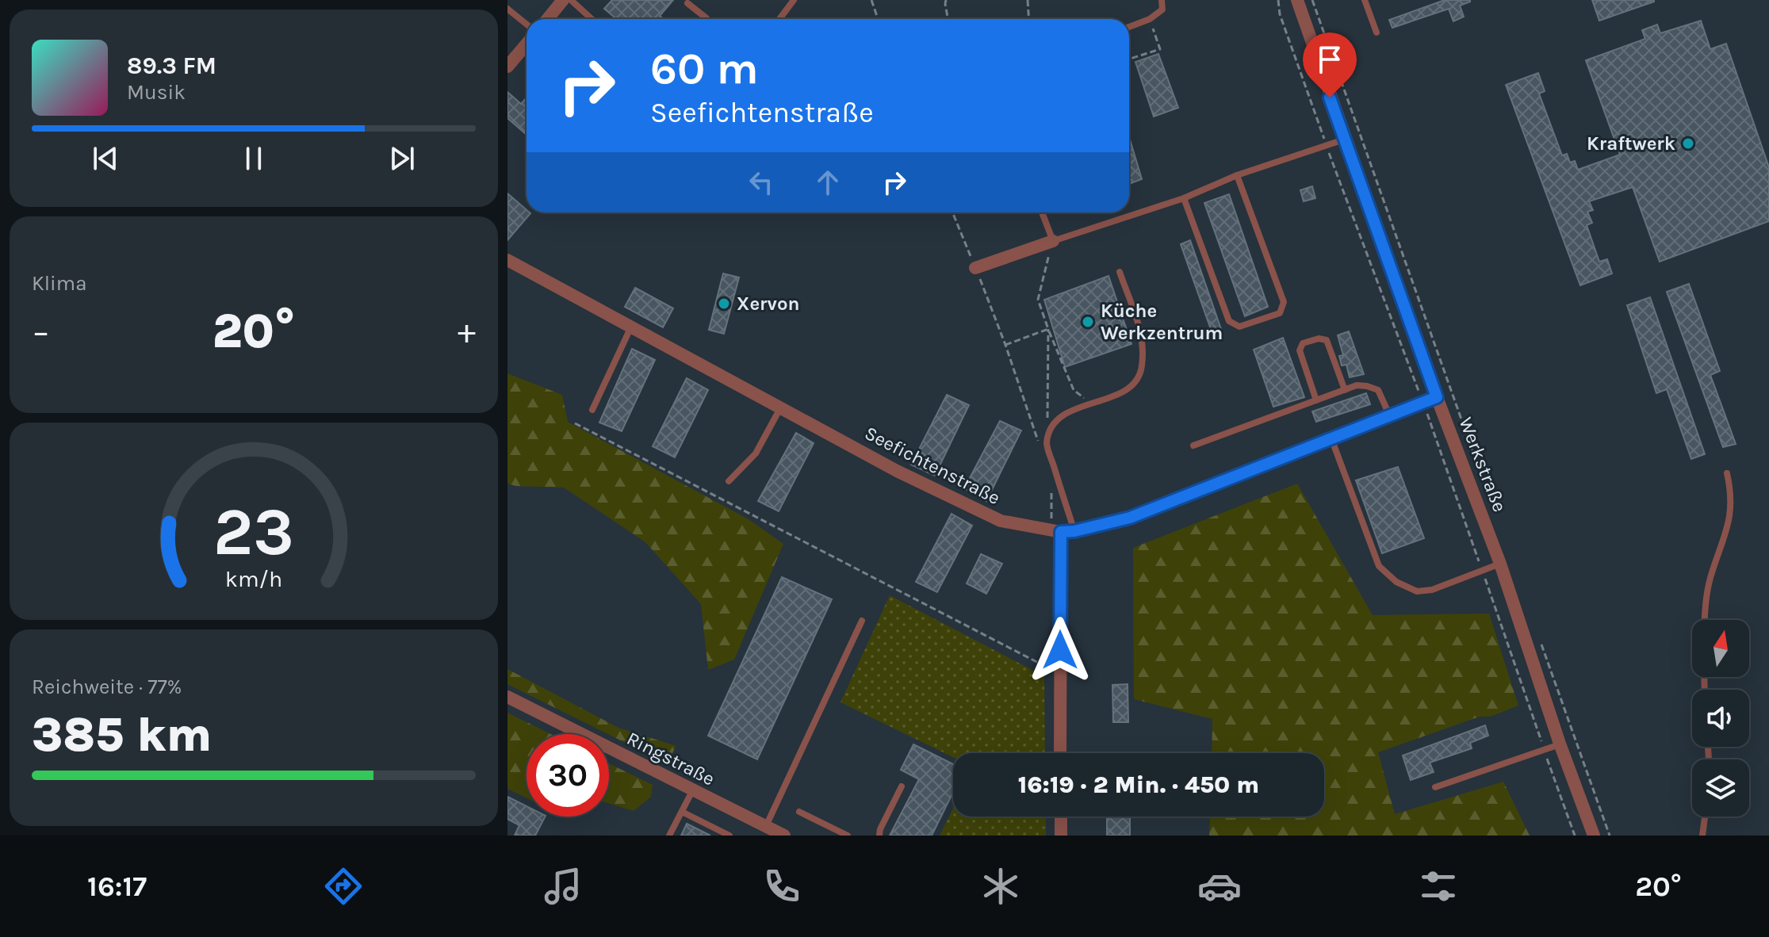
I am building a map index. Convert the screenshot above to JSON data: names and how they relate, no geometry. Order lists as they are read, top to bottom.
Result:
{
  "streets": {
    "street": ["Werkstraße", "Seefichtenstraße", "Ringstraße"]
  },
  "crossings": [
    ["Werkstraße", "Seefichtenstraße"]
  ],
  "places": ["Kraftwerk", "Xervon", "Küche Werkzentrum"],
  "north": "top",
  "page": {
    "turn": ["60 m", "Seefichtenstraße"],
    "song": ["89.3 FM", "Musik"],
    "tile": [
      "Klima",
      ["Reichweite · 77%", "385 km"]
    ],
    "heat": ["−", "20°", "+"],
    "limit": "30",
    "trip": "16:19 · 2 Min. · 450 m",
    "tabs": ["16:17", "20°"],
    "gauge": ["23", "km/h"]
  }
}
